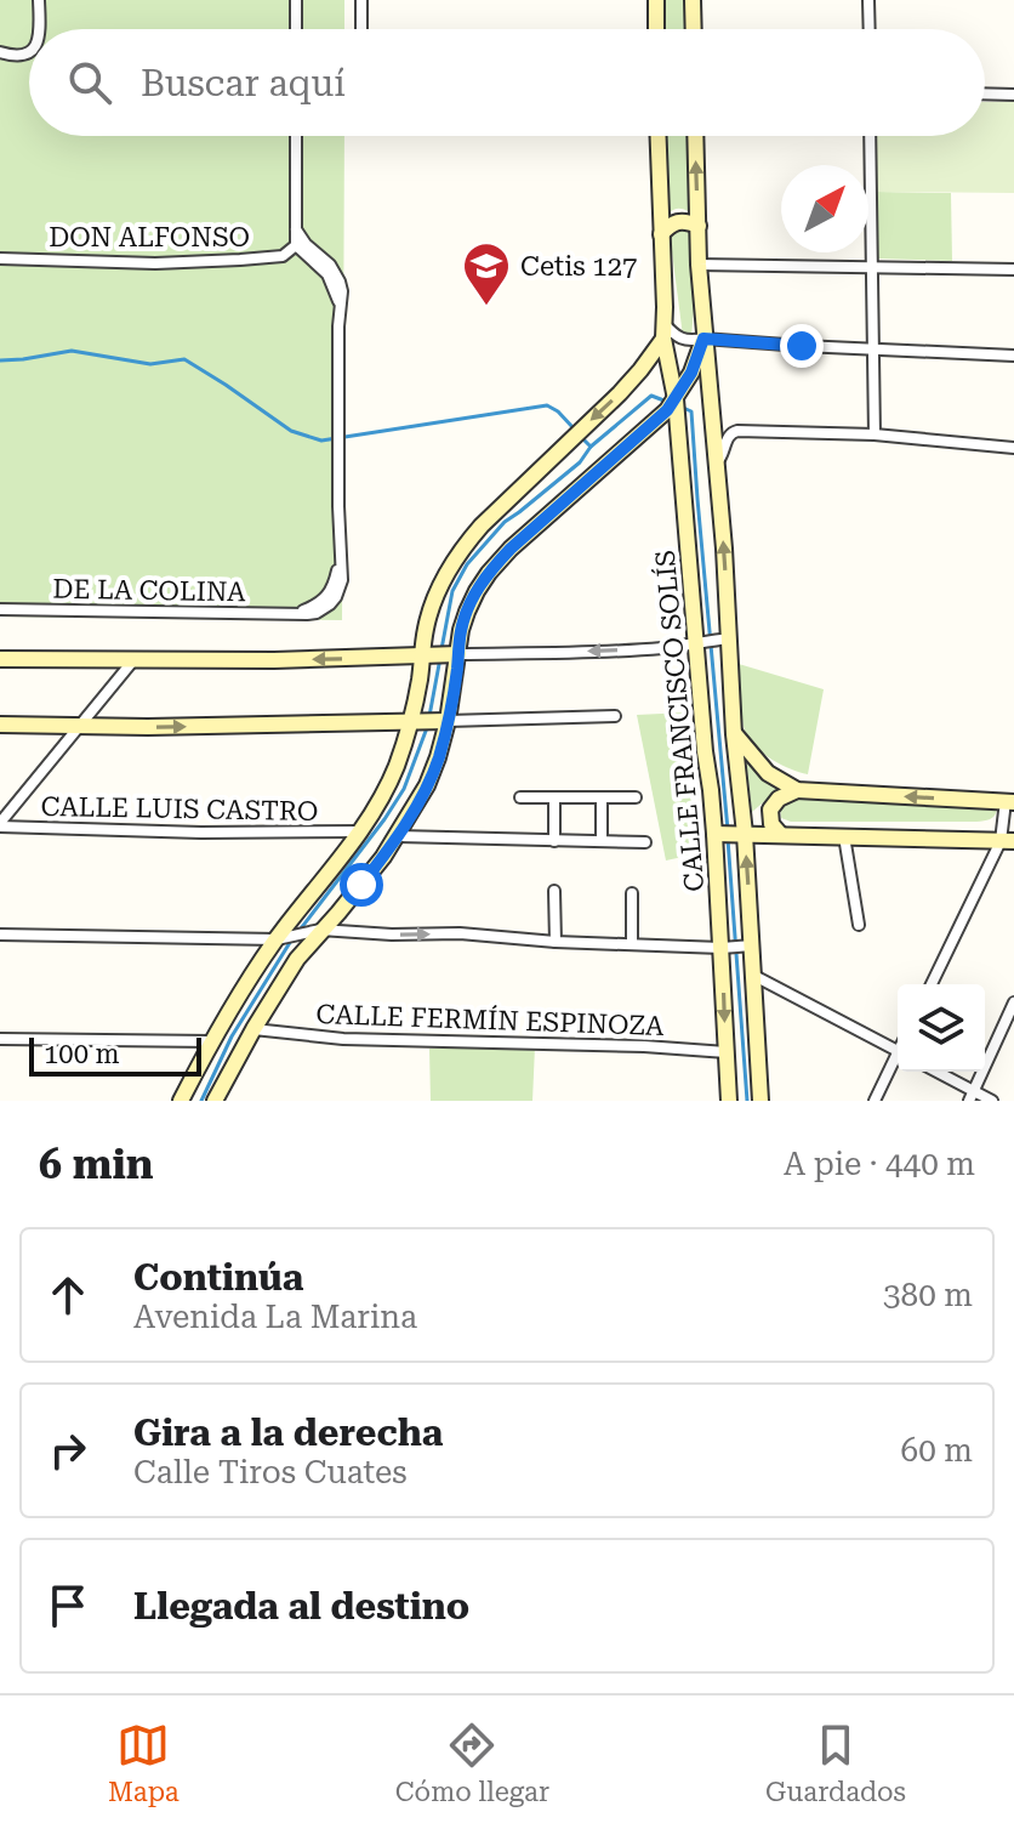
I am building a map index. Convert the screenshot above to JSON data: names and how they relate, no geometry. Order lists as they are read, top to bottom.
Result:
{
  "streets": {
    "main road": ["CALLE FRANCISCO SOLÍS"],
    "street": [
      "DON ALFONSO",
      "DE LA COLINA",
      "CALLE LUIS CASTRO",
      "CALLE FERMÍN ESPINOZA"
    ]
  },
  "crossings": [
    ["DON ALFONSO", "DE LA COLINA"],
    ["CALLE FRANCISCO SOLÍS", "CALLE FERMÍN ESPINOZA"]
  ],
  "places": {
    "school or university": ["Cetis 127"]
  },
  "scale_bar": "100 m",
  "north": "top right",
  "page": {
    "search": "Buscar aquí",
    "scale": "100 m",
    "heading": ["6 min", "A pie · 440 m"],
    "list": [
      ["Continúa", "Avenida La Marina", "380 m"],
      ["Gira a la derecha", "Calle Tiros Cuates", "60 m"],
      "Llegada al destino"
    ],
    "nav": ["Mapa", "Cómo llegar", "Guardados"]
  }
}
